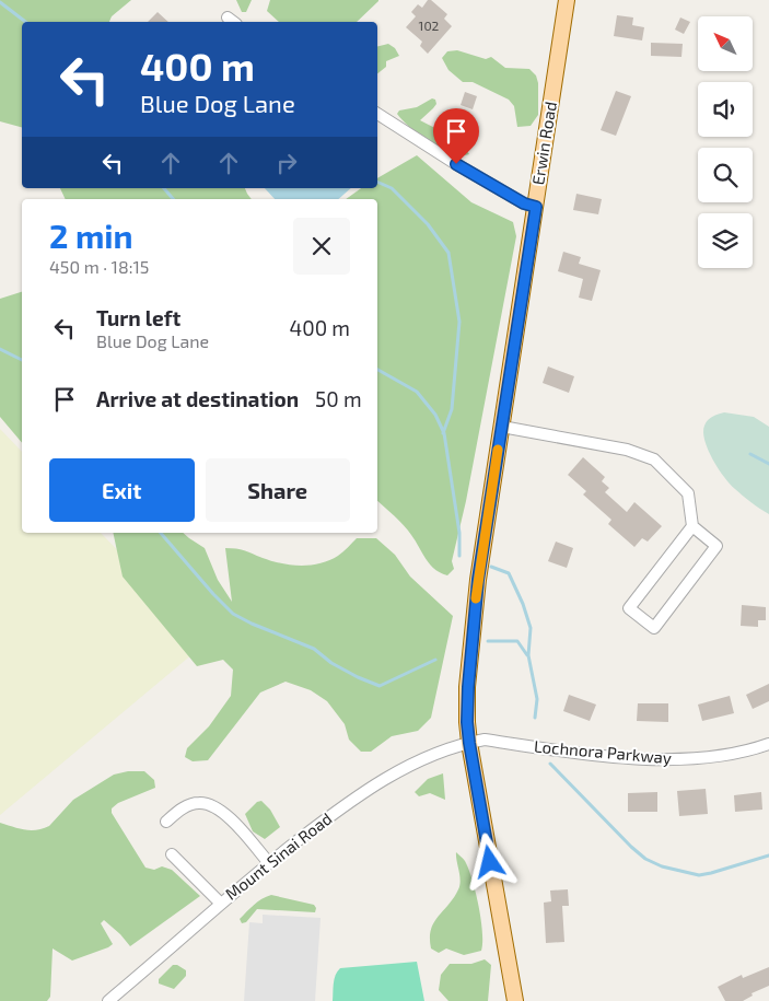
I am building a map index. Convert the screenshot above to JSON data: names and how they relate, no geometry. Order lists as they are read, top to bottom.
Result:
{
  "streets": {
    "main road": ["Erwin Road"],
    "street": ["Lochnora Parkway", "Mount Sinai Road"]
  },
  "crossings": [
    ["Erwin Road", "Lochnora Parkway"],
    ["Erwin Road", "Mount Sinai Road"],
    ["Lochnora Parkway", "Mount Sinai Road"]
  ],
  "house_numbers": ["102"],
  "north": "top left",
  "page": {
    "turn": ["400 m", "Blue Dog Lane"],
    "heading": ["2 min", "450 m · 18:15"],
    "list": [
      {
        "name": "Turn left",
        "note": "Blue Dog Lane",
        "value": "400 m"
      },
      {
        "name": "Arrive at destination",
        "value": "50 m"
      }
    ],
    "buttons": ["Exit", "Share"]
  }
}
